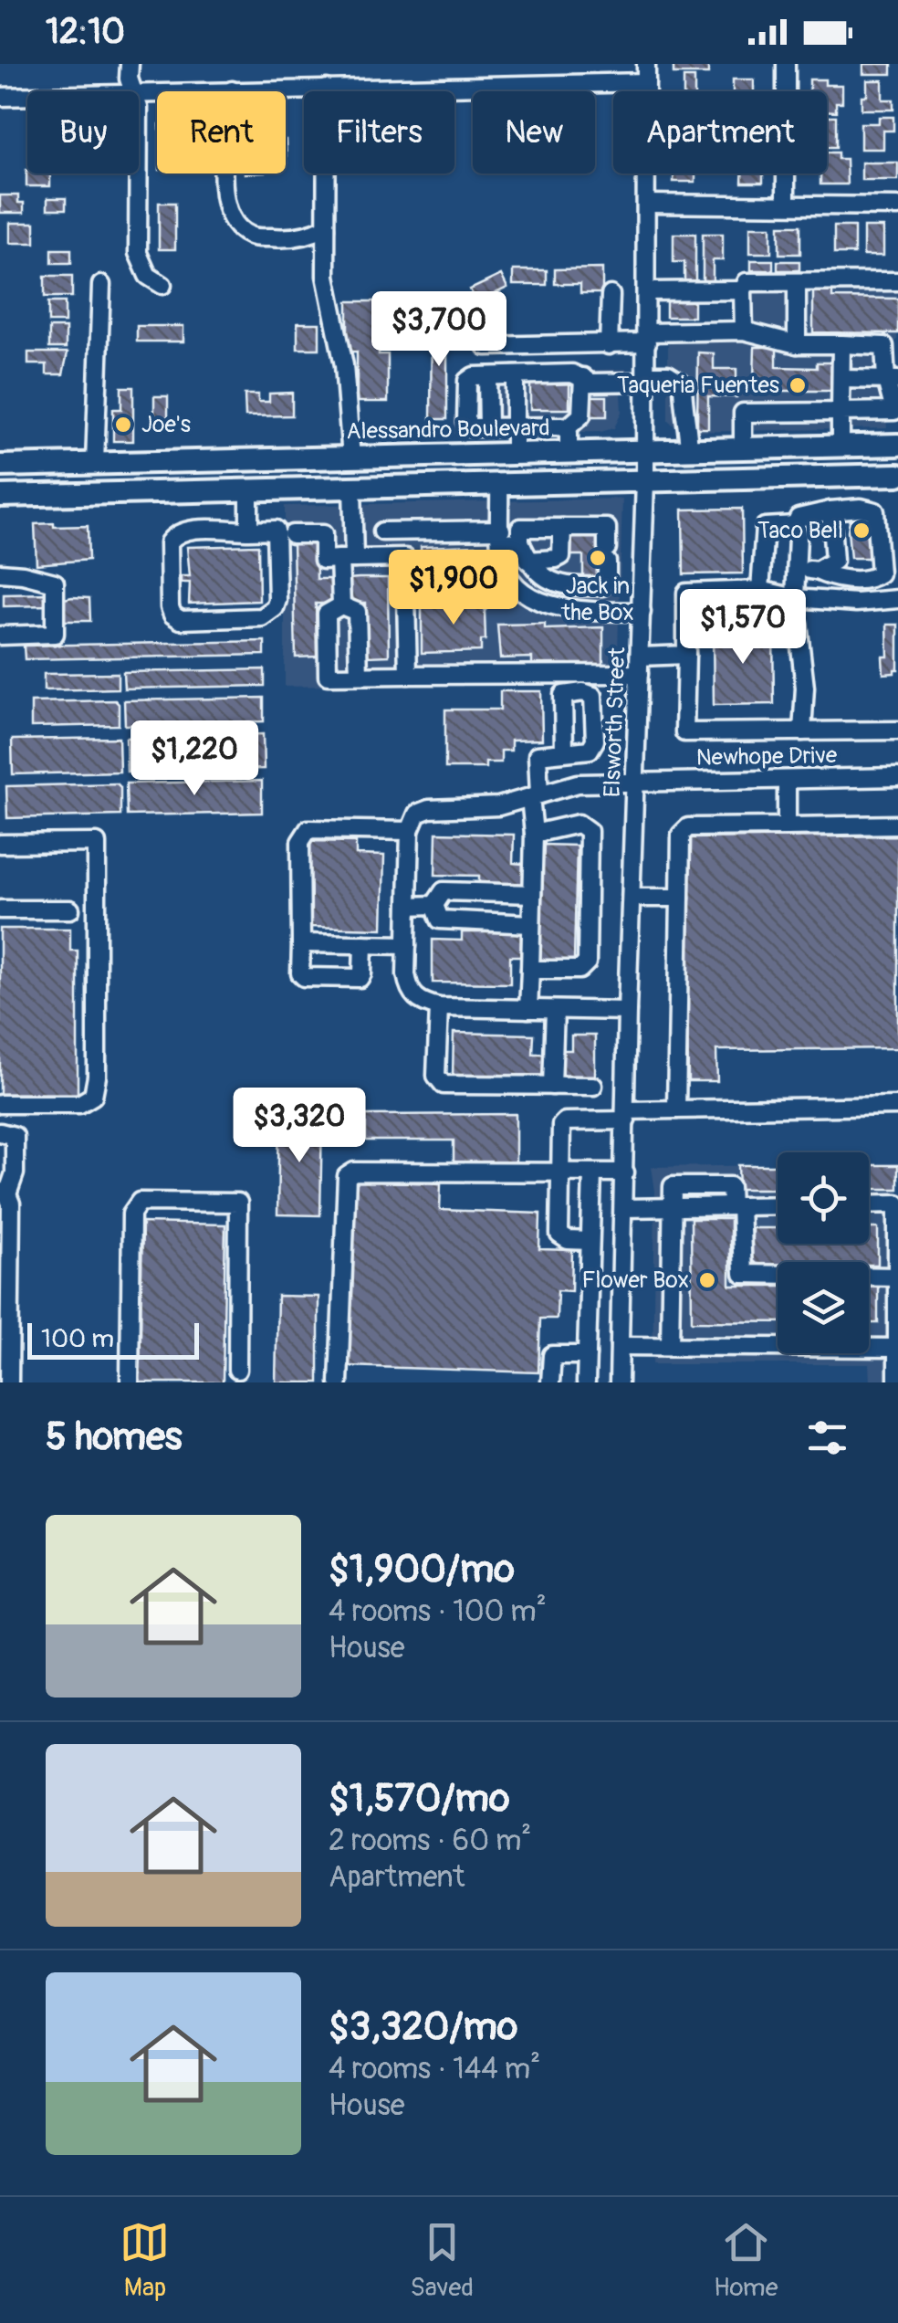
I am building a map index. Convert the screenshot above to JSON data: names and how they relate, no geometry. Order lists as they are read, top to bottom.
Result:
{
  "streets": {
    "main road": ["Alessandro Boulevard"],
    "street": ["Elsworth Street", "Newhope Drive"]
  },
  "crossings": [
    ["Alessandro Boulevard", "Elsworth Street"],
    ["Elsworth Street", "Newhope Drive"]
  ],
  "places": [
    "Taqueria Fuentes",
    "Joe's",
    "Taco Bell",
    "Jack in the Box",
    "Flower Box"
  ],
  "scale_bar": "100 m",
  "page": {
    "status": "12:10",
    "chip": [
      "Buy",
      "Rent",
      "Filters",
      "New",
      "Apartment"
    ],
    "price": [
      "$3,700",
      "$1,900",
      "$1,570",
      "$1,220",
      "$3,320"
    ],
    "scale": "100 m",
    "heading": "5 homes",
    "list": [
      {
        "name": "$1,900/mo",
        "note": "4 rooms · 100 m² · House"
      },
      {
        "name": "$1,570/mo",
        "note": "2 rooms · 60 m² · Apartment"
      },
      {
        "name": "$3,320/mo",
        "note": "4 rooms · 144 m² · House"
      }
    ],
    "tabs": ["Map", "Saved", "Home"]
  }
}
